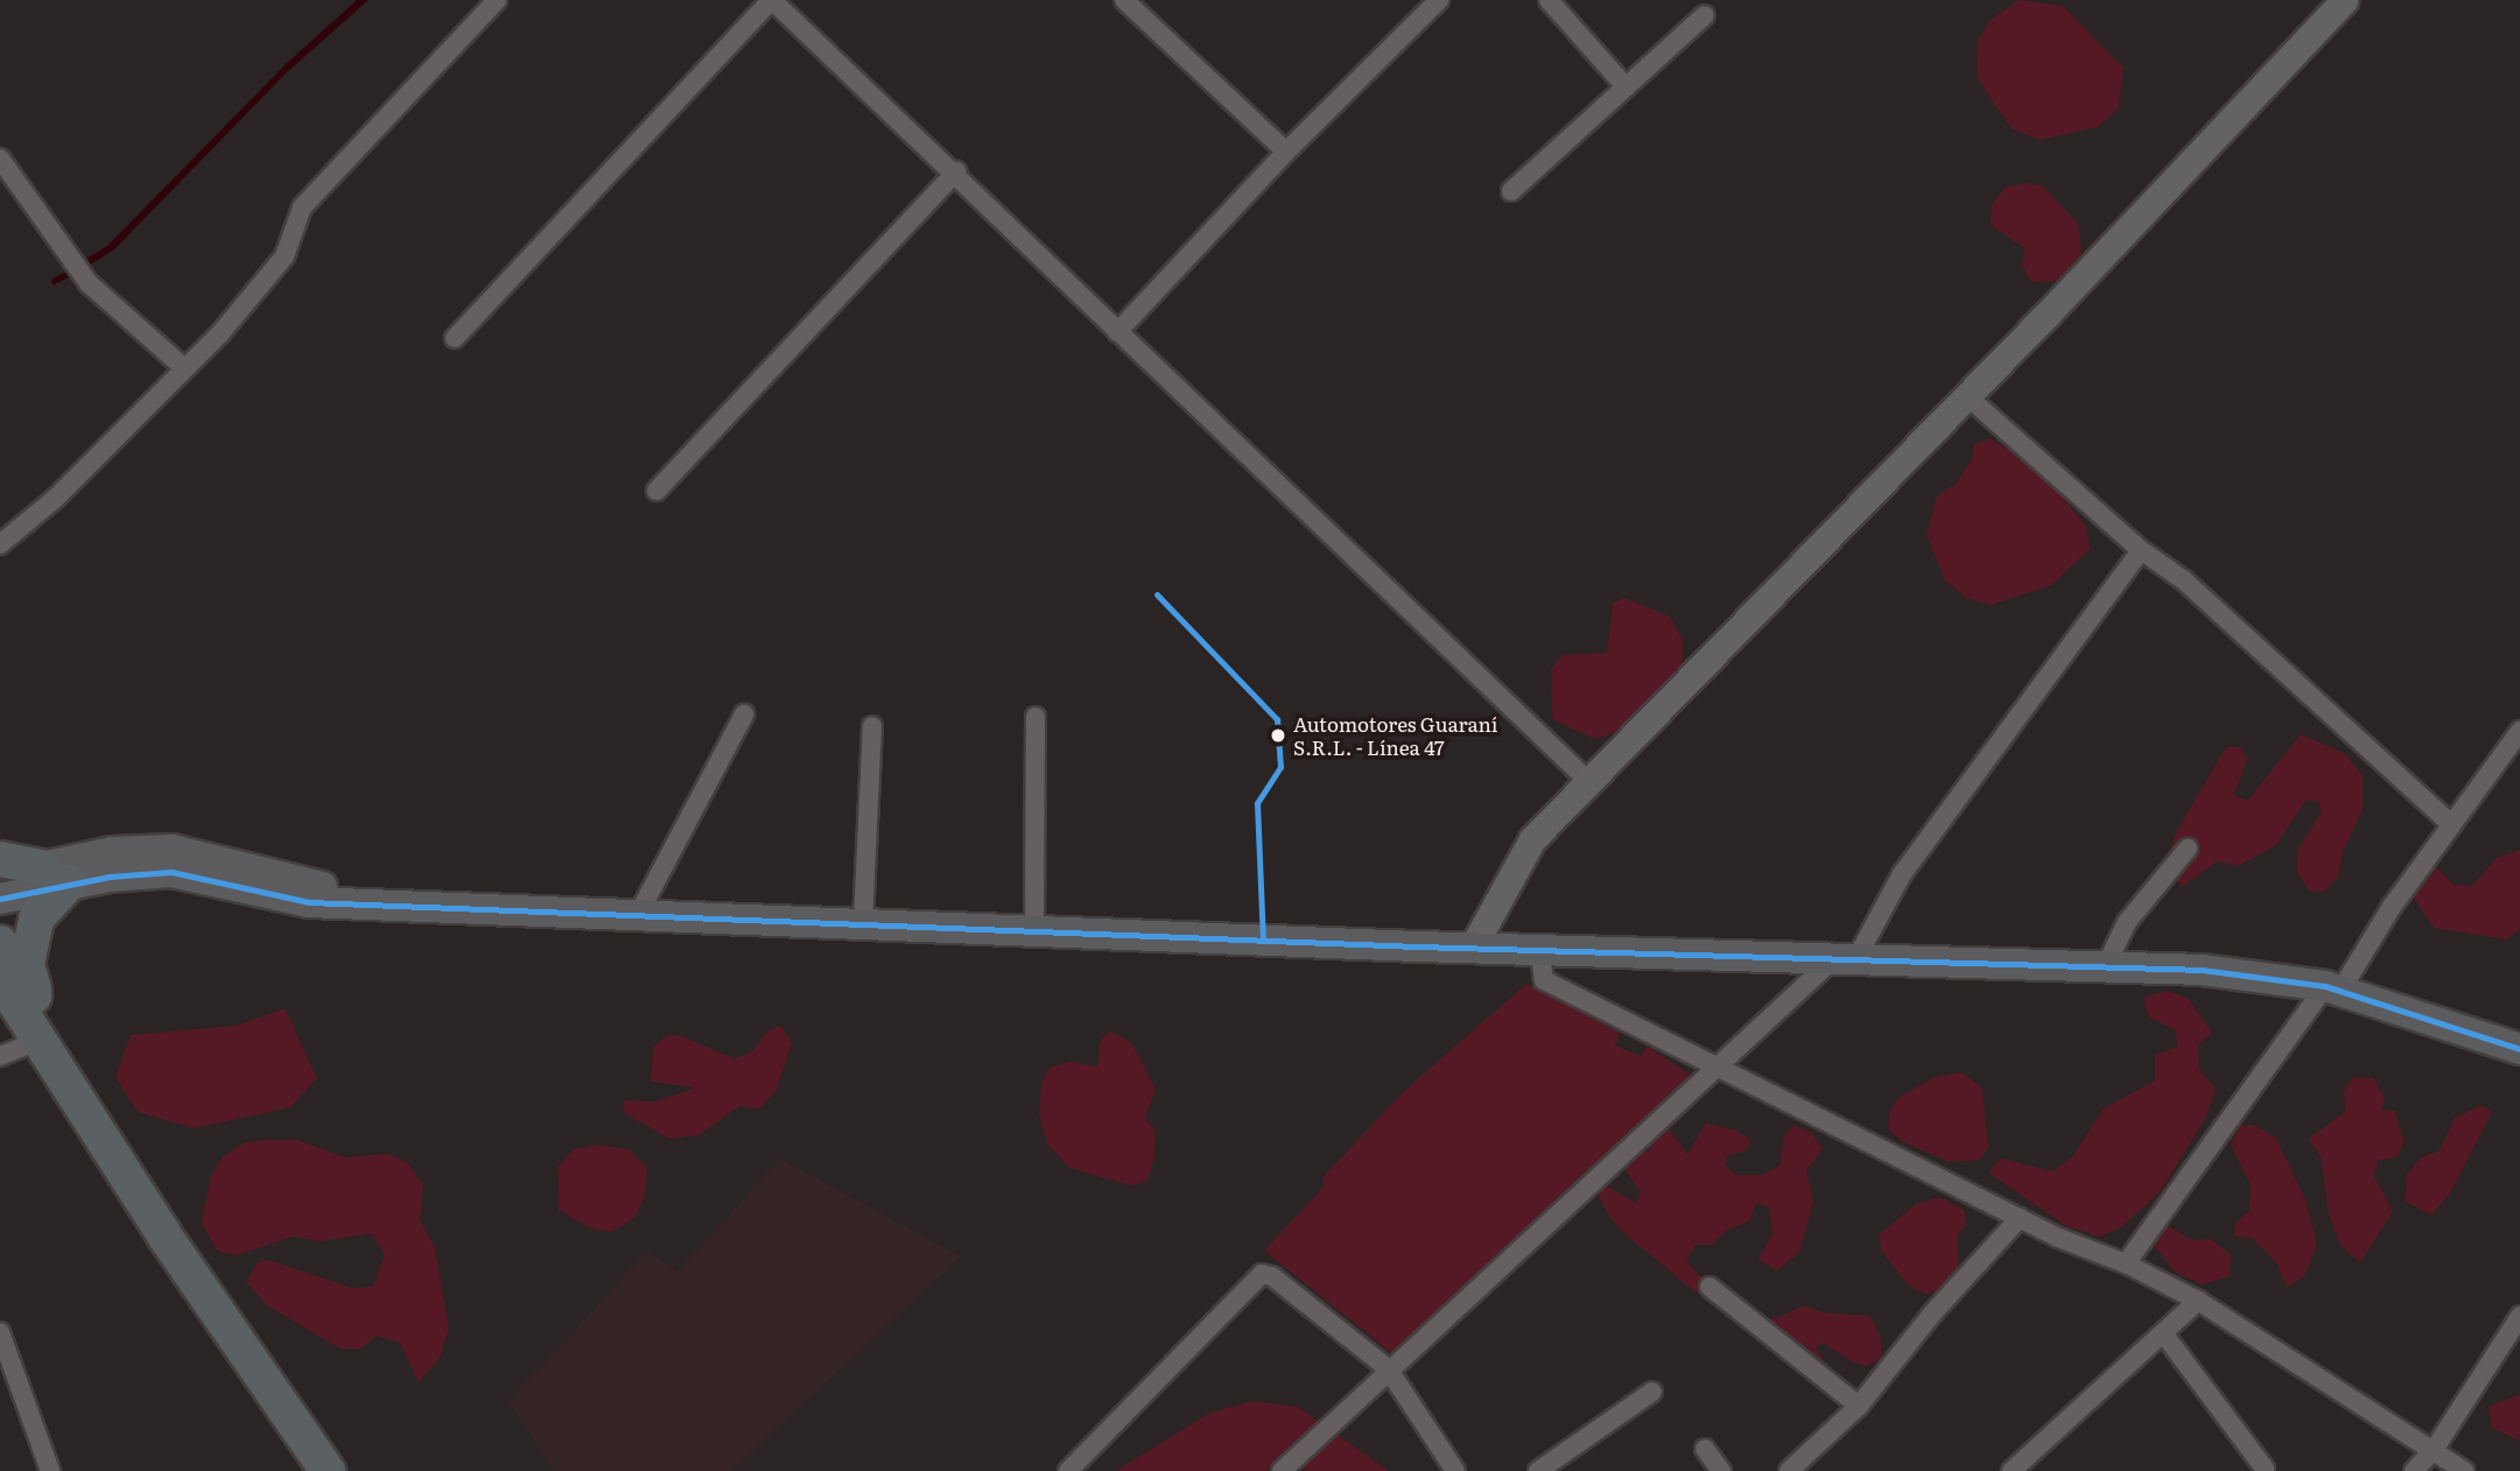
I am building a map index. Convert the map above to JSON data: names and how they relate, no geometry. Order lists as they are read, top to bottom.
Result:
{
  "places": ["Automotores Guaraní S.R.L. - Línea 47"],
  "lines": ["transit line 47"]
}
